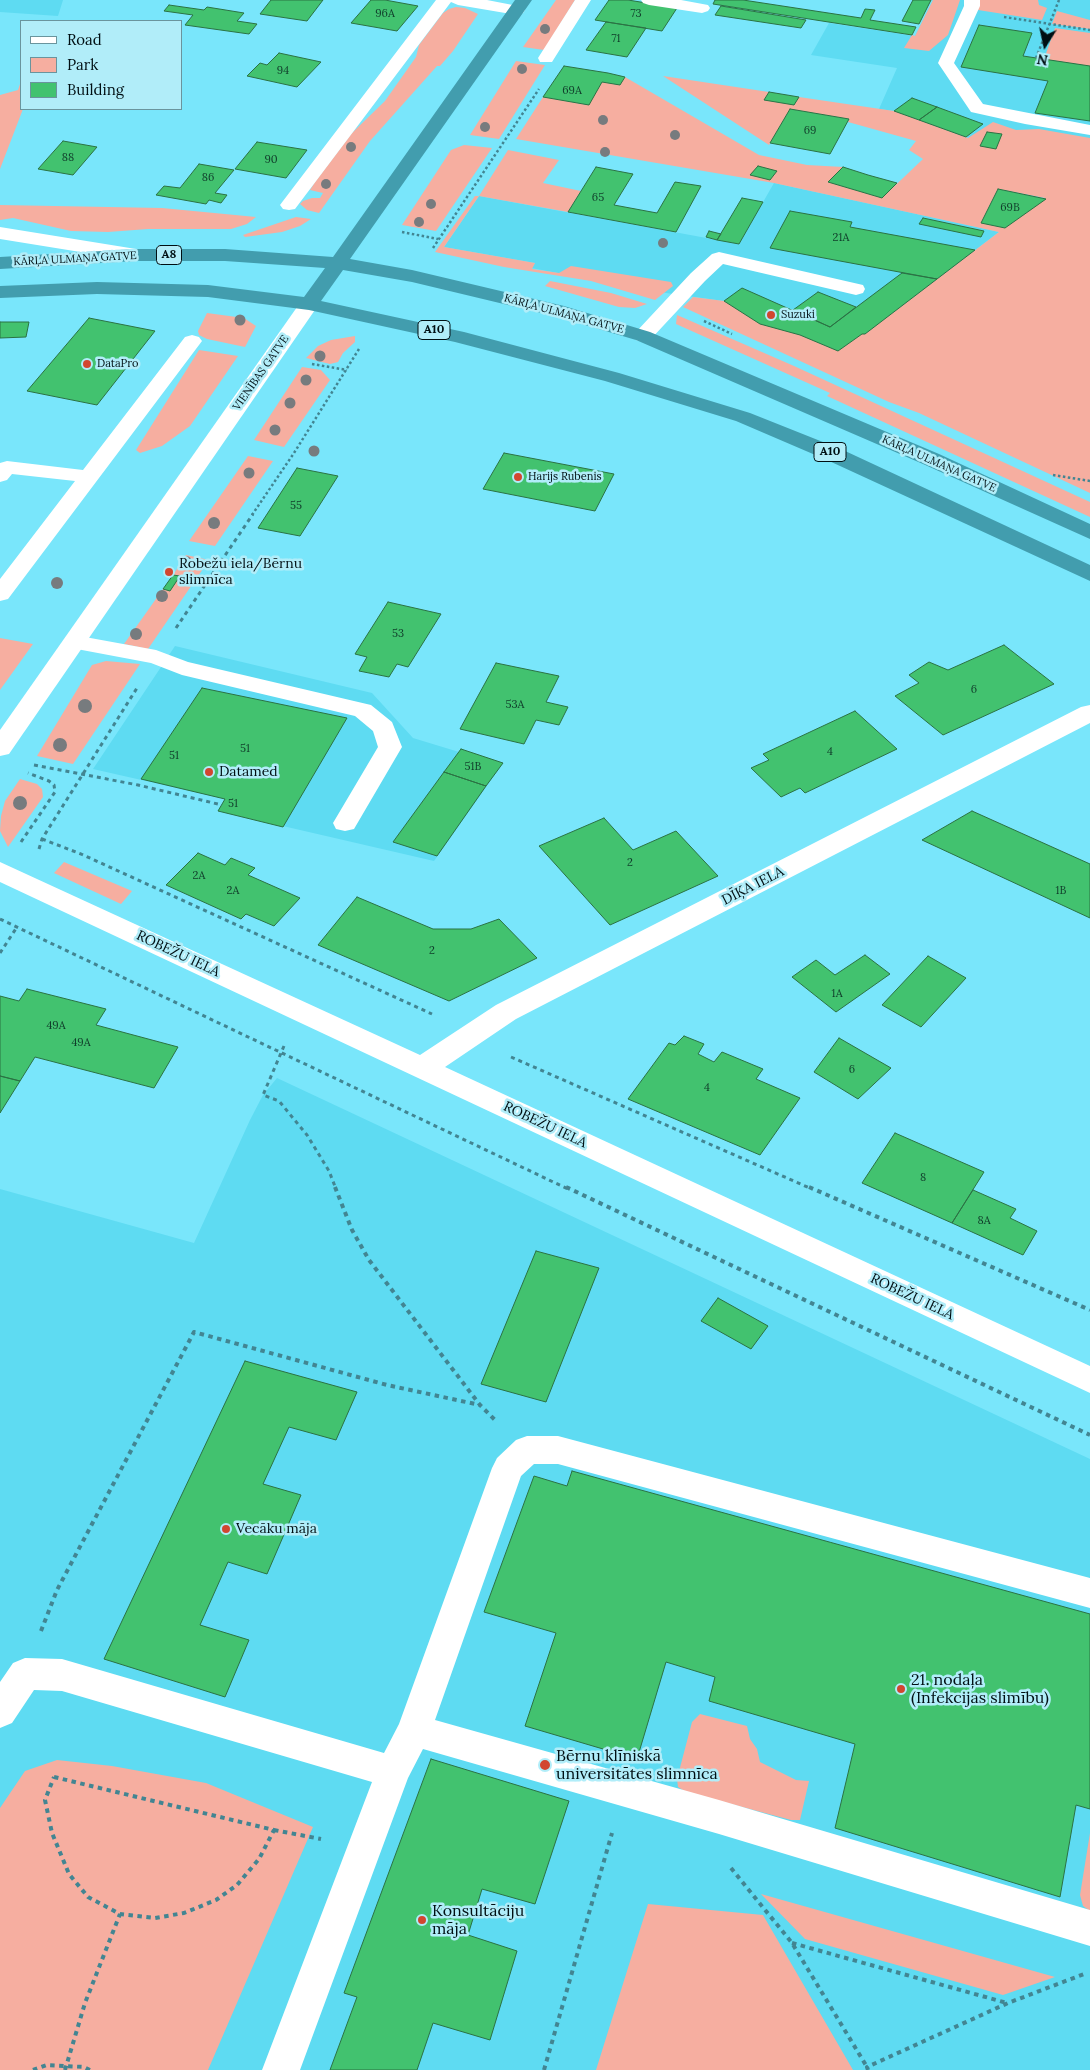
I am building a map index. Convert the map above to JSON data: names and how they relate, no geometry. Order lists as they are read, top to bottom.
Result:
{
  "streets": {
    "highway": [
      "A8",
      "KĀRĻA ULMAŅA GATVE",
      "A10",
      "VIENĪBAS GATVE"
    ],
    "street": ["DĪĶA IELA", "ROBEŽU IELA"]
  },
  "crossings": [
    ["KĀRĻA ULMAŅA GATVE", "VIENĪBAS GATVE"],
    ["A10", "VIENĪBAS GATVE"],
    ["DĪĶA IELA", "ROBEŽU IELA"]
  ],
  "places": [
    "Suzuki",
    "DataPro",
    "Harijs Rubenis",
    "Robežu iela/Bērnu slimnīca",
    "Datamed",
    "Vecāku māja",
    "21. nodaļa (Infekcijas slimību)",
    "Bērnu klīniskā universitātes slimnīca",
    "Konsultāciju māja"
  ],
  "house_numbers": [
    "96A",
    "73",
    "71",
    "94",
    "69A",
    "69",
    "88",
    "90",
    "86",
    "65",
    "69B",
    "21A",
    "55",
    "53",
    "6",
    "53A",
    "51",
    "4",
    "51",
    "51B",
    "51",
    "2",
    "2A",
    "2A",
    "1B",
    "2",
    "1A",
    "49A",
    "49A",
    "6",
    "4",
    "8",
    "8A"
  ],
  "legend": ["Road", "Park", "Building"],
  "north": "bottom"
}
